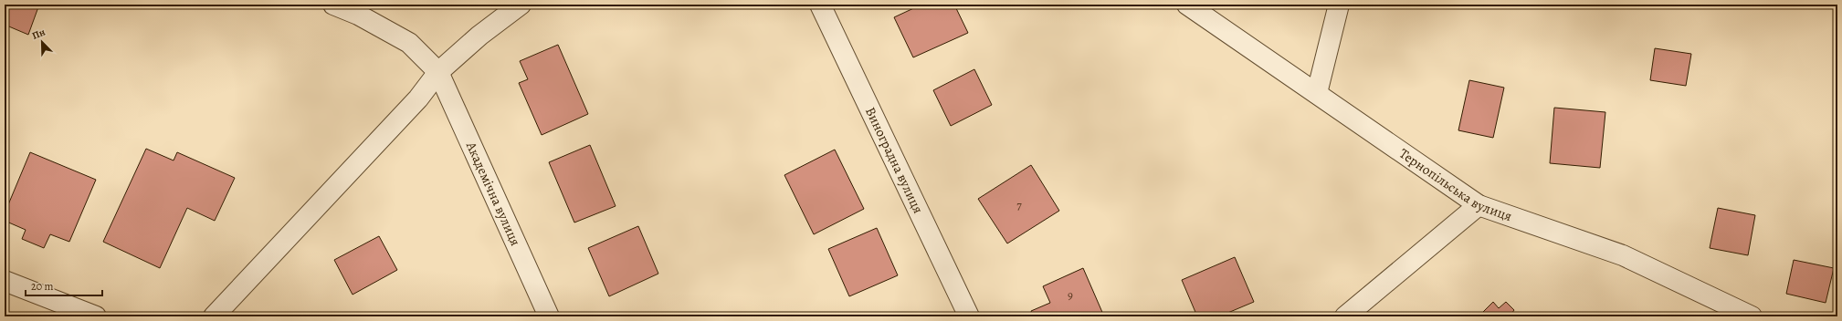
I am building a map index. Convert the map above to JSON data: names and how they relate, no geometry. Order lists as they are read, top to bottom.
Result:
{
  "streets": {
    "street": ["Виноградна вулиця", "Тернопільська вулиця", "Академічна вулиця"]
  },
  "house_numbers": ["7", "9"],
  "scale_bar": "20 m",
  "north": "top left"
}
